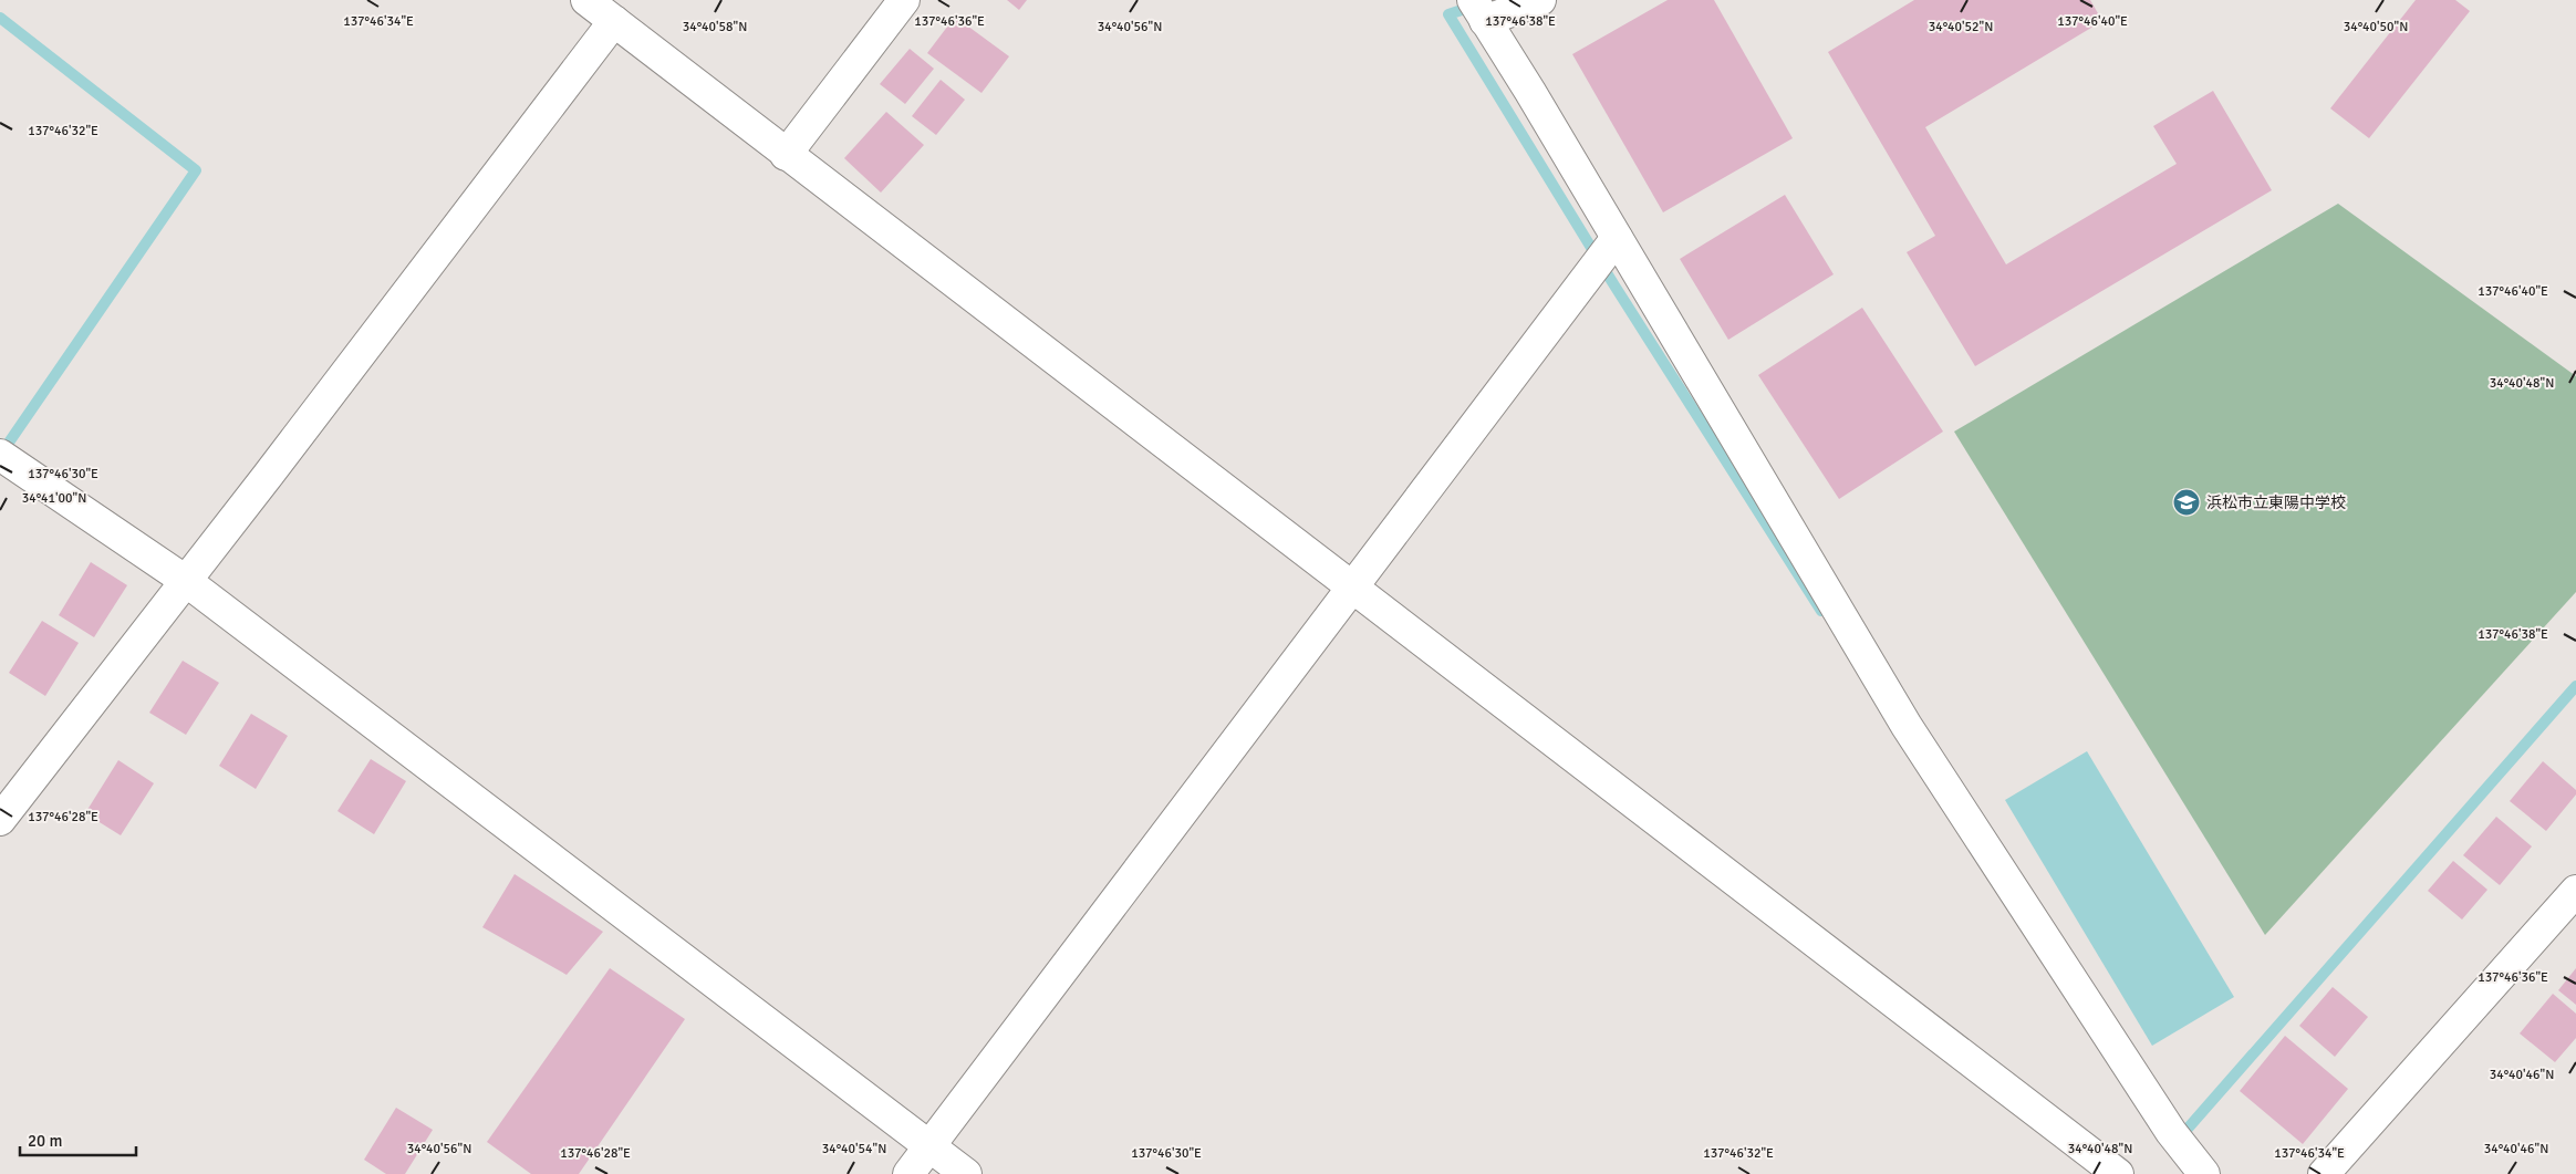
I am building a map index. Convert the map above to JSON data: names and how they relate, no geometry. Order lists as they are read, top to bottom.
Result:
{
  "places": {
    "school or university": ["浜松市立東陽中学校"]
  },
  "scale_bar": "20 m",
  "coordinates": [
    "137°46'34\"E",
    "137°46'40\"E",
    "137°46'36\"E",
    "137°46'38\"E",
    "34°40'58\"N",
    "34°40'56\"N",
    "34°40'52\"N",
    "34°40'50\"N",
    "137°46'32\"E",
    "34°40'48\"N",
    "137°46'30\"E",
    "34°41'00\"N",
    "137°46'28\"E",
    "34°40'46\"N",
    "34°40'54\"N"
  ]
}
